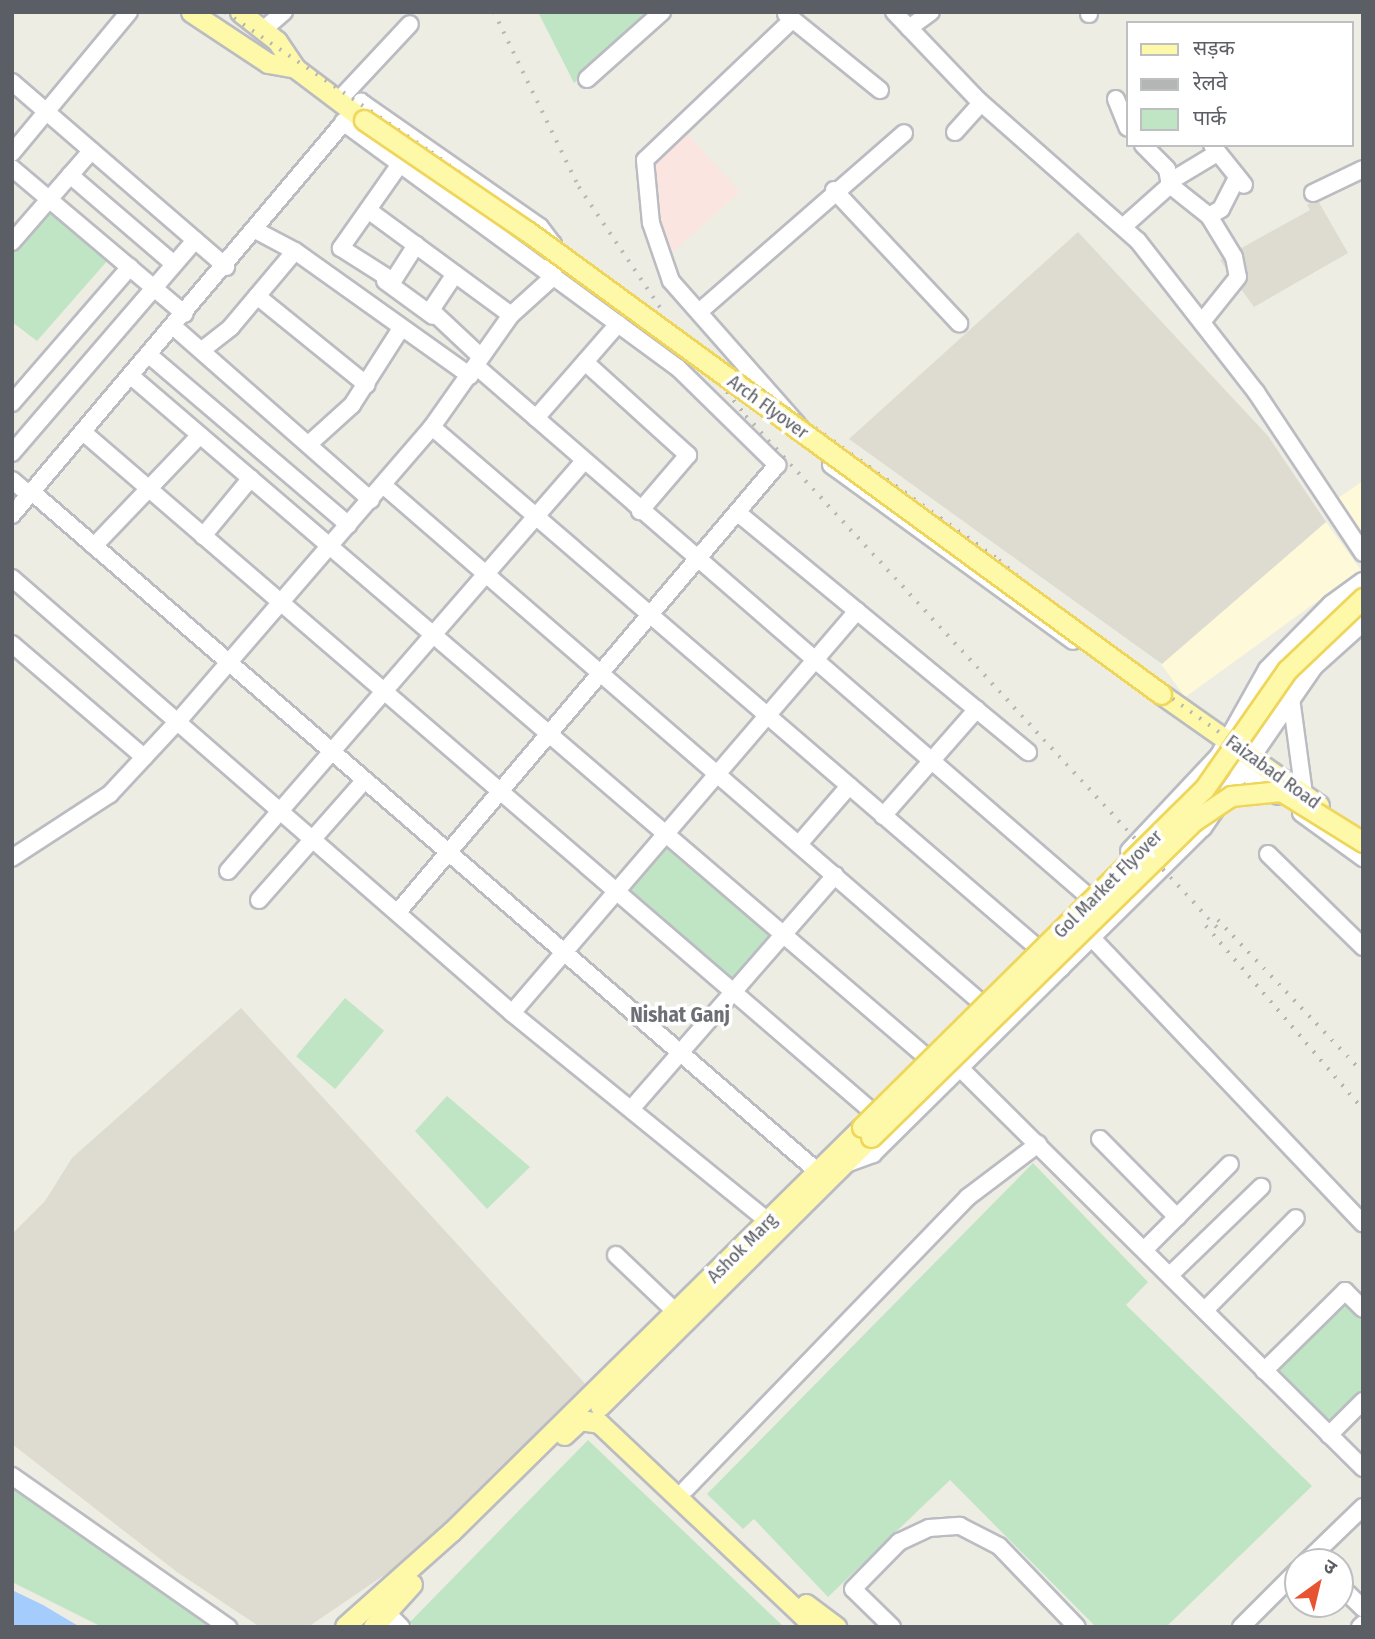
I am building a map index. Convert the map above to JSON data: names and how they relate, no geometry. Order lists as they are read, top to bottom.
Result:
{
  "streets": {
    "main road": [
      "Arch Flyover",
      "Faizabad Road",
      "Gol Market Flyover",
      "Ashok Marg"
    ]
  },
  "crossings": [
    ["Arch Flyover", "Faizabad Road"],
    ["Faizabad Road", "Ashok Marg"],
    ["Gol Market Flyover", "Ashok Marg"]
  ],
  "districts": ["Nishat Ganj"],
  "legend": ["सड़क", "रेलवे", "पार्क"],
  "north": "top right"
}
